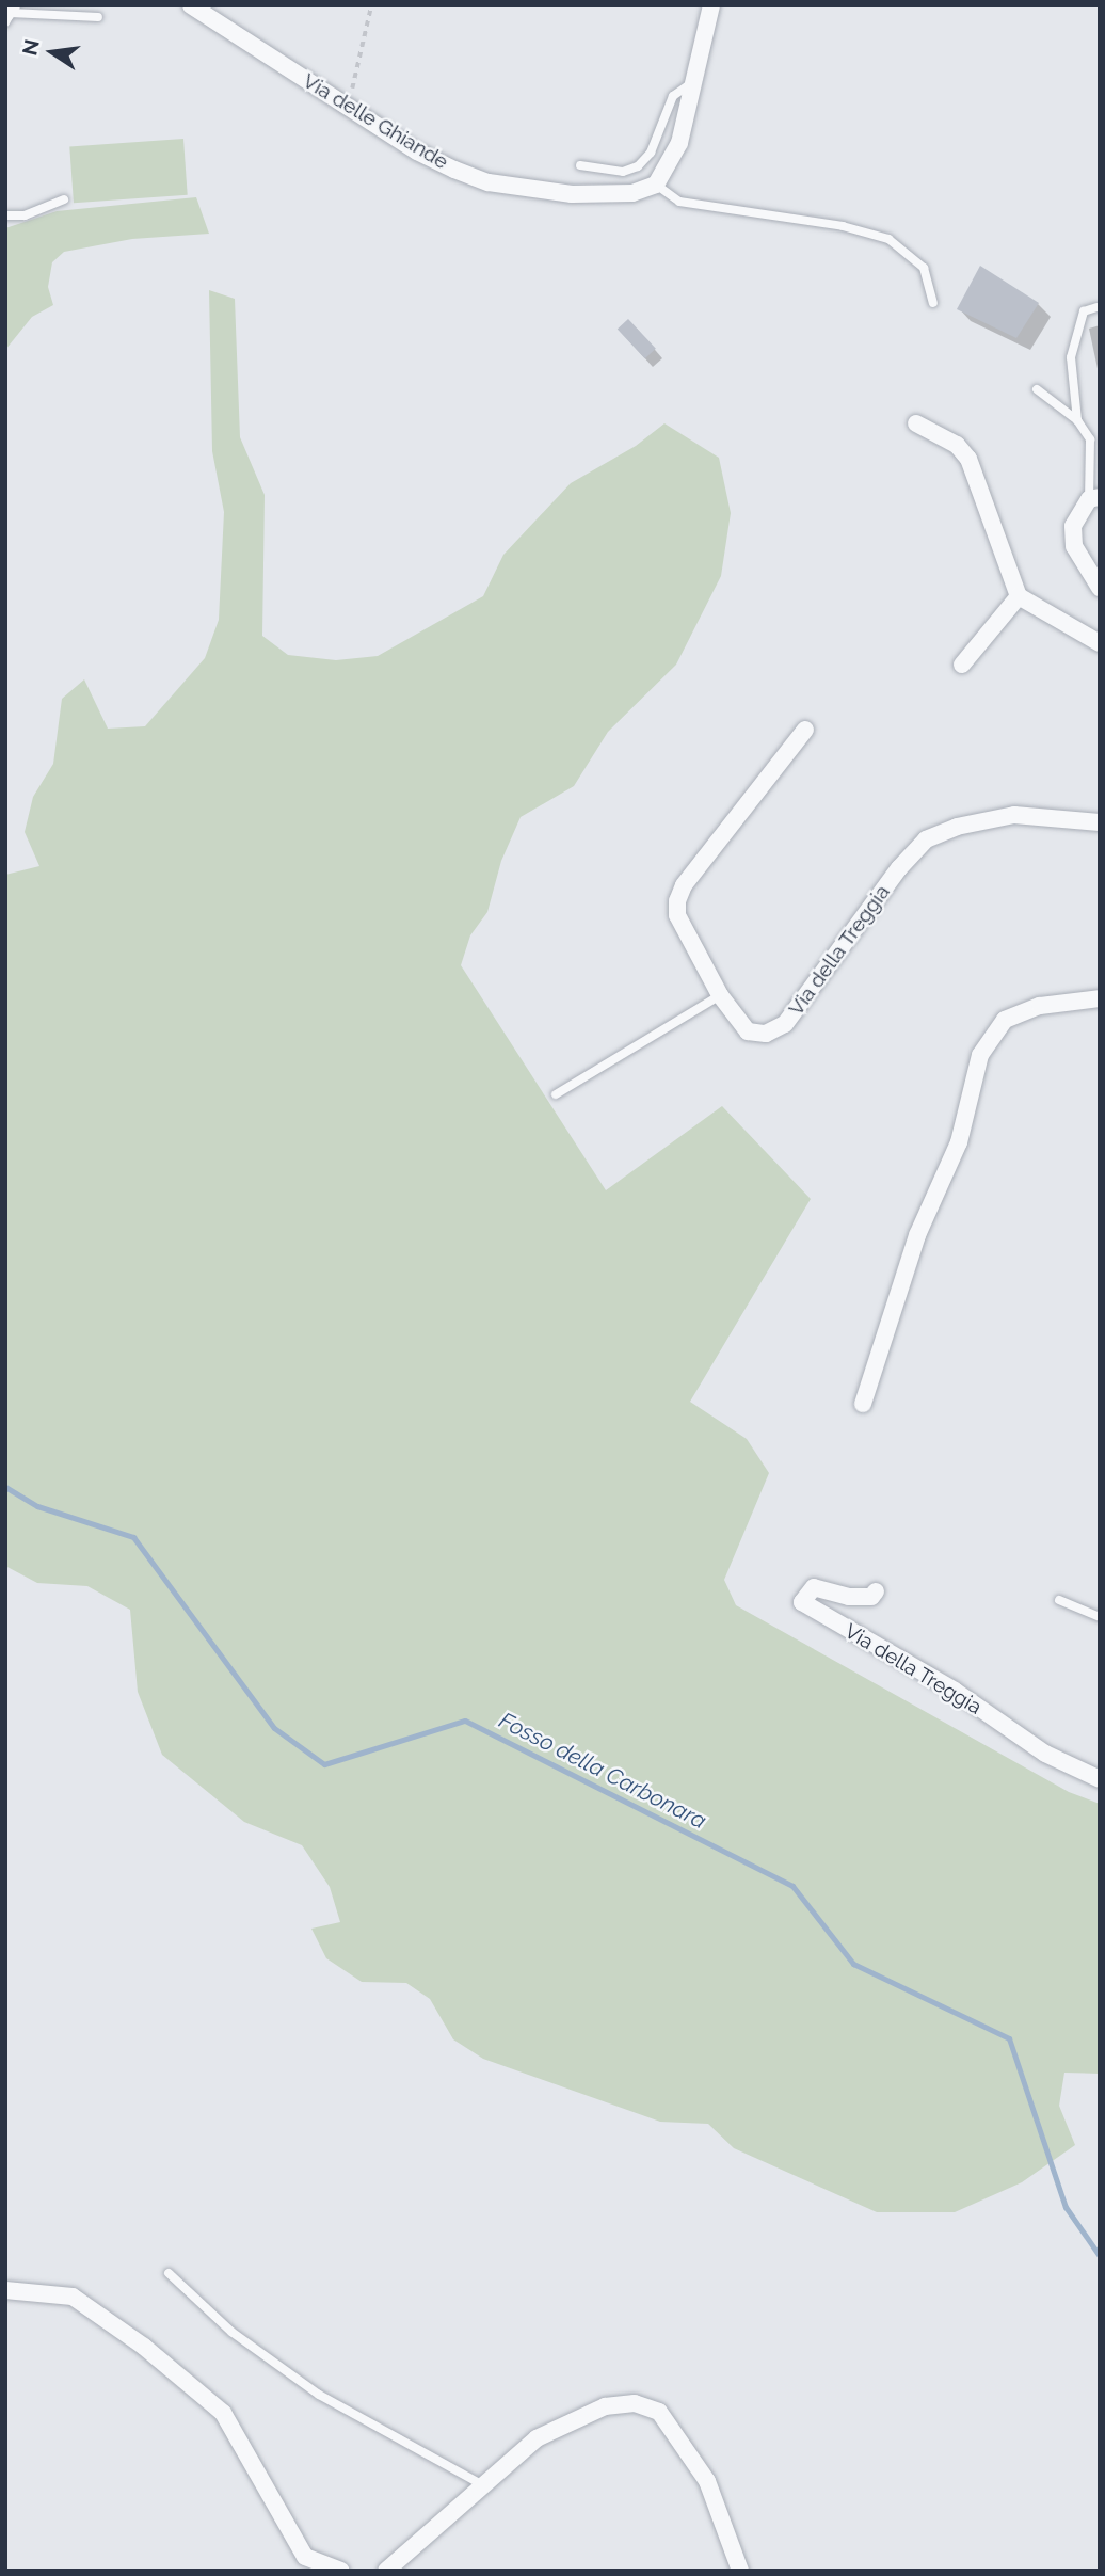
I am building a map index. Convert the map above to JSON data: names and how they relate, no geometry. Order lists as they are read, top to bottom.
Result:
{
  "streets": {
    "street": ["Via delle Ghiande", "Via della Treggia"]
  },
  "water": ["Fosso della Carbonara"],
  "north": "left"
}
